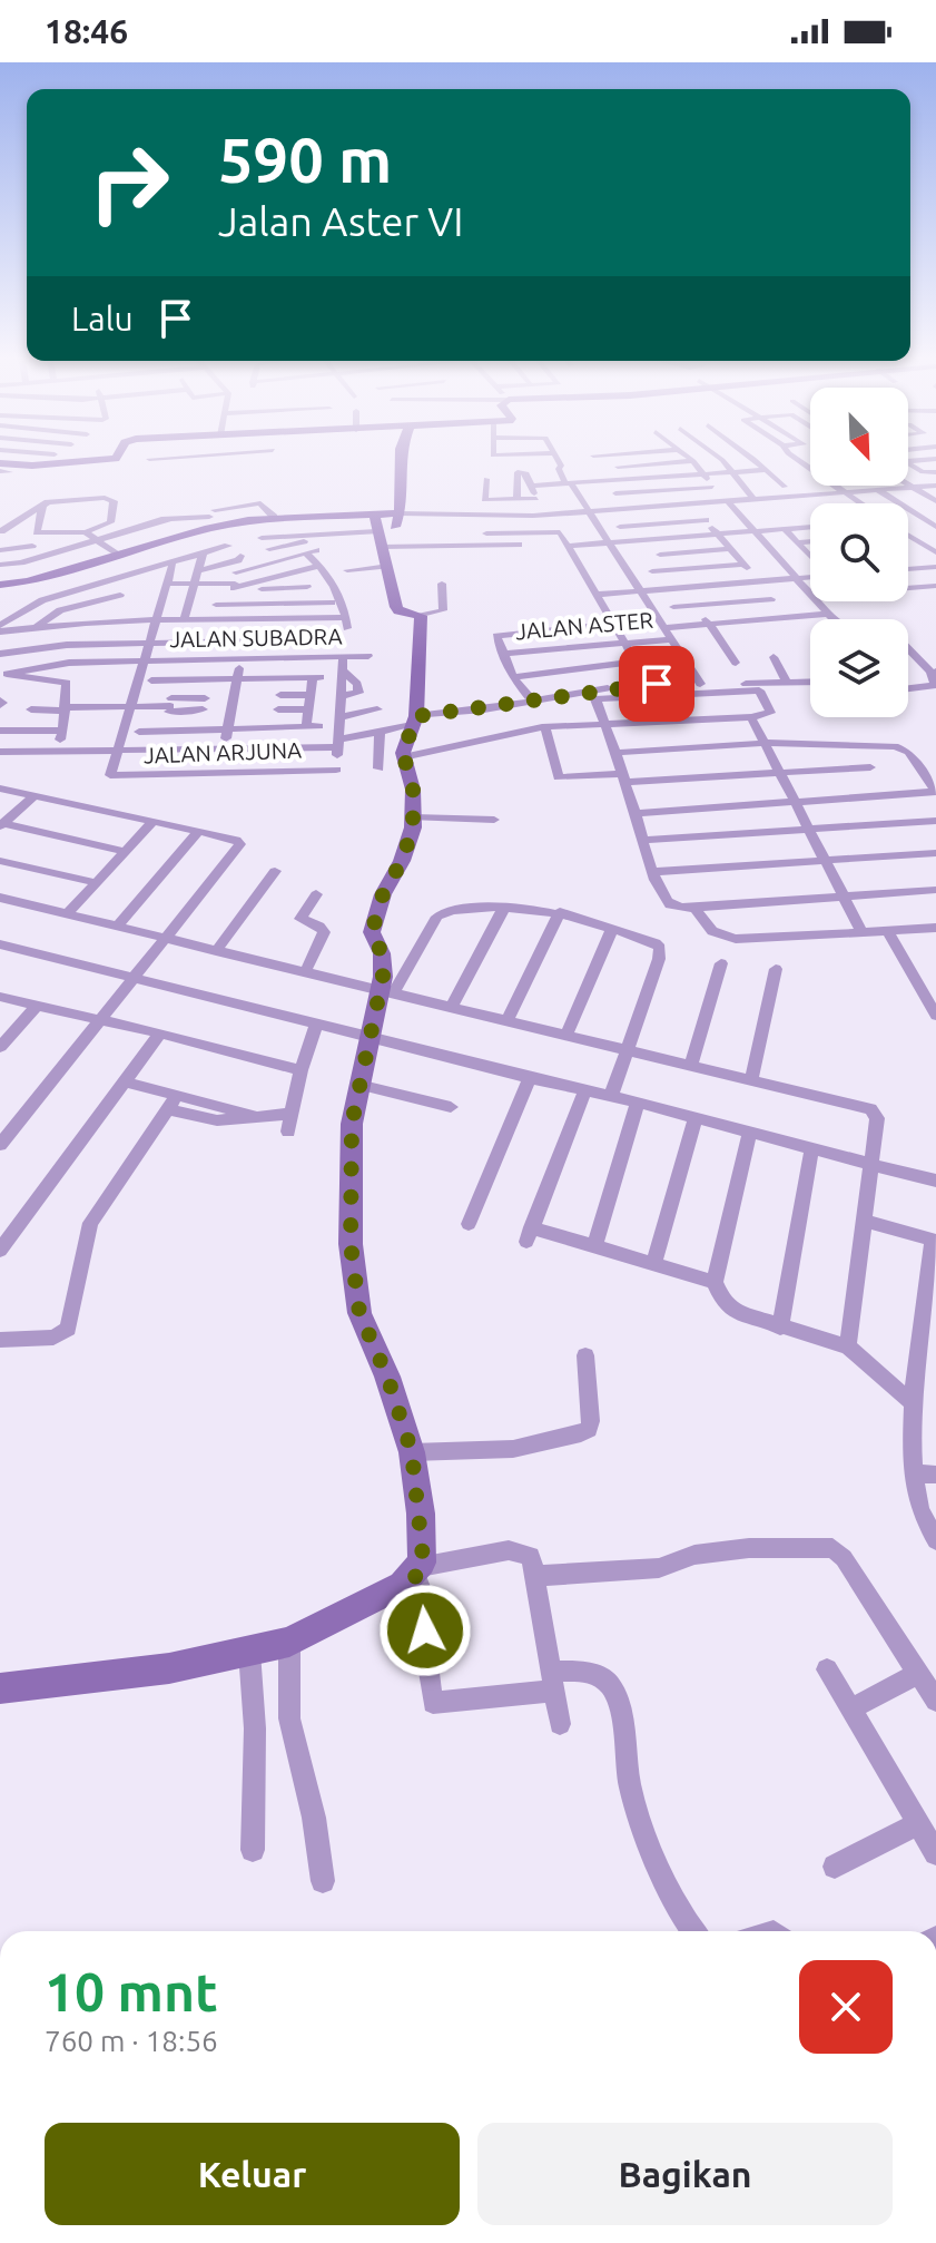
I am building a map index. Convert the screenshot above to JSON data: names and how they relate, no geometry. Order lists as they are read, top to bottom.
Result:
{
  "streets": {
    "street": ["JALAN ASTER", "JALAN SUBADRA", "JALAN ARJUNA"]
  },
  "north": "bottom right",
  "page": {
    "status": "18:46",
    "turn": ["590 m", "Jalan Aster VI"],
    "then": "Lalu",
    "heading": ["10 mnt", "760 m · 18:56"],
    "buttons": ["Keluar", "Bagikan"]
  }
}
